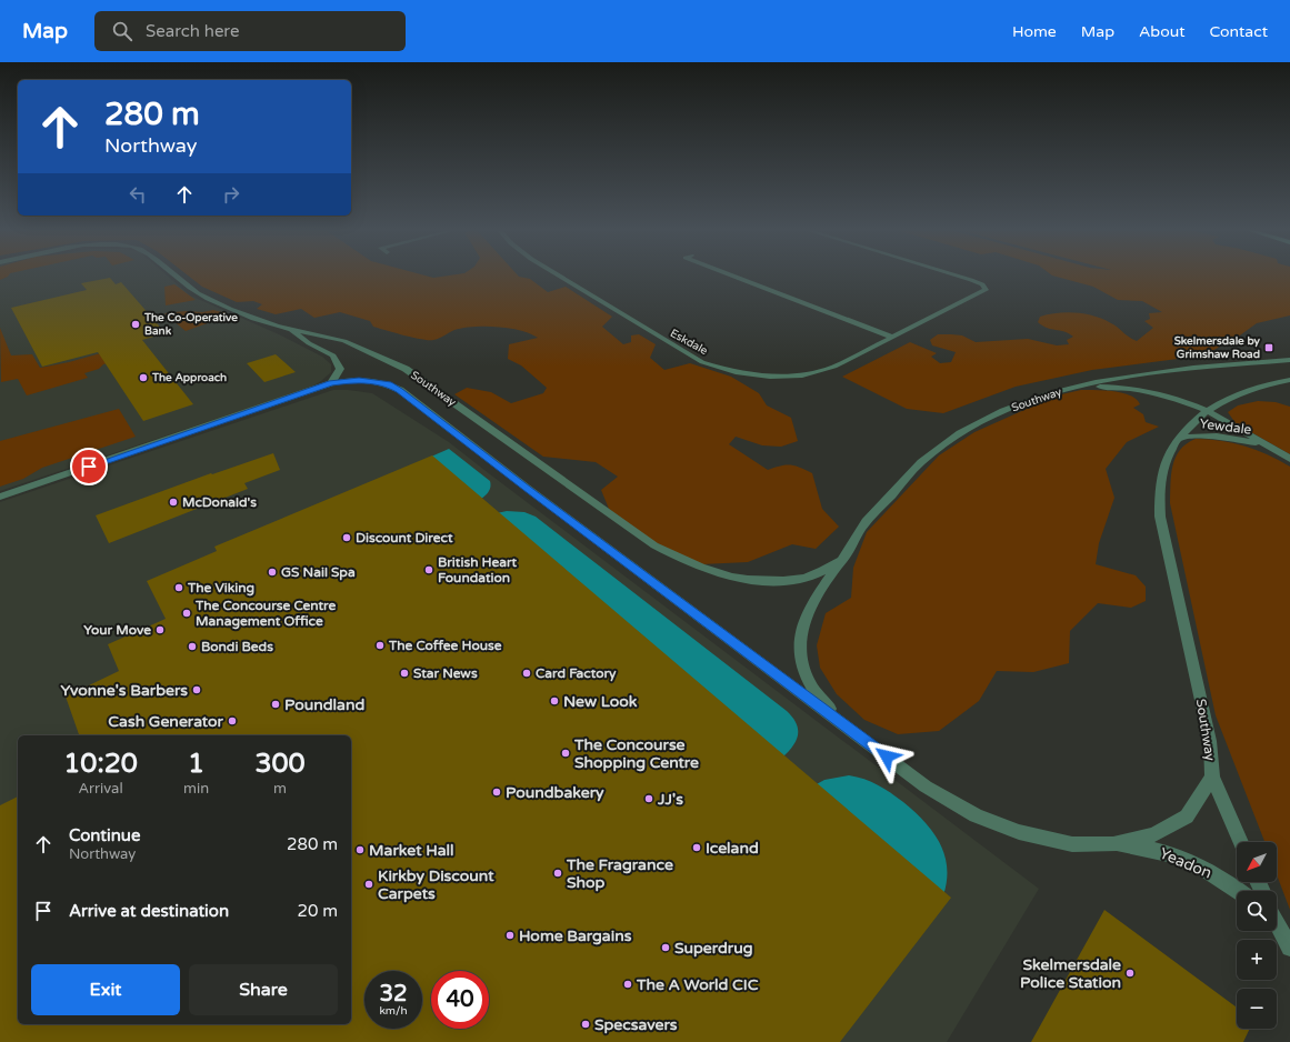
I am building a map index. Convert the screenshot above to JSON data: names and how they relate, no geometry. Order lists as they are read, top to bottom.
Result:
{
  "streets": {
    "street": [
      "Eskdale",
      "Southway",
      "Yewdale",
      "Yeadon"
    ]
  },
  "crossings": [
    ["Southway", "Yewdale"],
    ["Southway", "Yeadon"]
  ],
  "places": {
    "other": [
      "The Co-Operative Bank",
      "The Approach",
      "McDonald's",
      "Discount Direct",
      "British Heart Foundation",
      "GS Nail Spa",
      "The Viking",
      "The Concourse Centre Management Office",
      "Your Move",
      "The Coffee House",
      "Bondi Beds",
      "Star News",
      "Card Factory",
      "Yvonne's Barbers",
      "New Look",
      "Poundland",
      "Cash Generator",
      "The Concourse Shopping Centre",
      "Poundbakery",
      "JJ's",
      "Iceland",
      "Market Hall",
      "The Fragrance Shop",
      "Kirkby Discount Carpets",
      "Home Bargains",
      "Superdrug",
      "Skelmersdale Police Station",
      "The A World CIC",
      "Specsavers"
    ],
    "transit": ["Skelmersdale by Grimshaw Road"]
  },
  "north": "bottom left",
  "page": {
    "header": "Map",
    "search": "Search here",
    "nav": [
      "Home",
      "Map",
      "About",
      "Contact"
    ],
    "turn": ["280 m", "Northway"],
    "eta": [
      "10:20",
      "Arrival",
      "1",
      "min",
      "300",
      "m"
    ],
    "list": [
      {
        "name": "Continue",
        "note": "Northway",
        "value": "280 m"
      },
      {
        "name": "Arrive at destination",
        "value": "20 m"
      }
    ],
    "map_buttons": ["+", "−"],
    "buttons": ["Exit", "Share"],
    "speed": "32 km/h",
    "limit": "40"
  }
}
